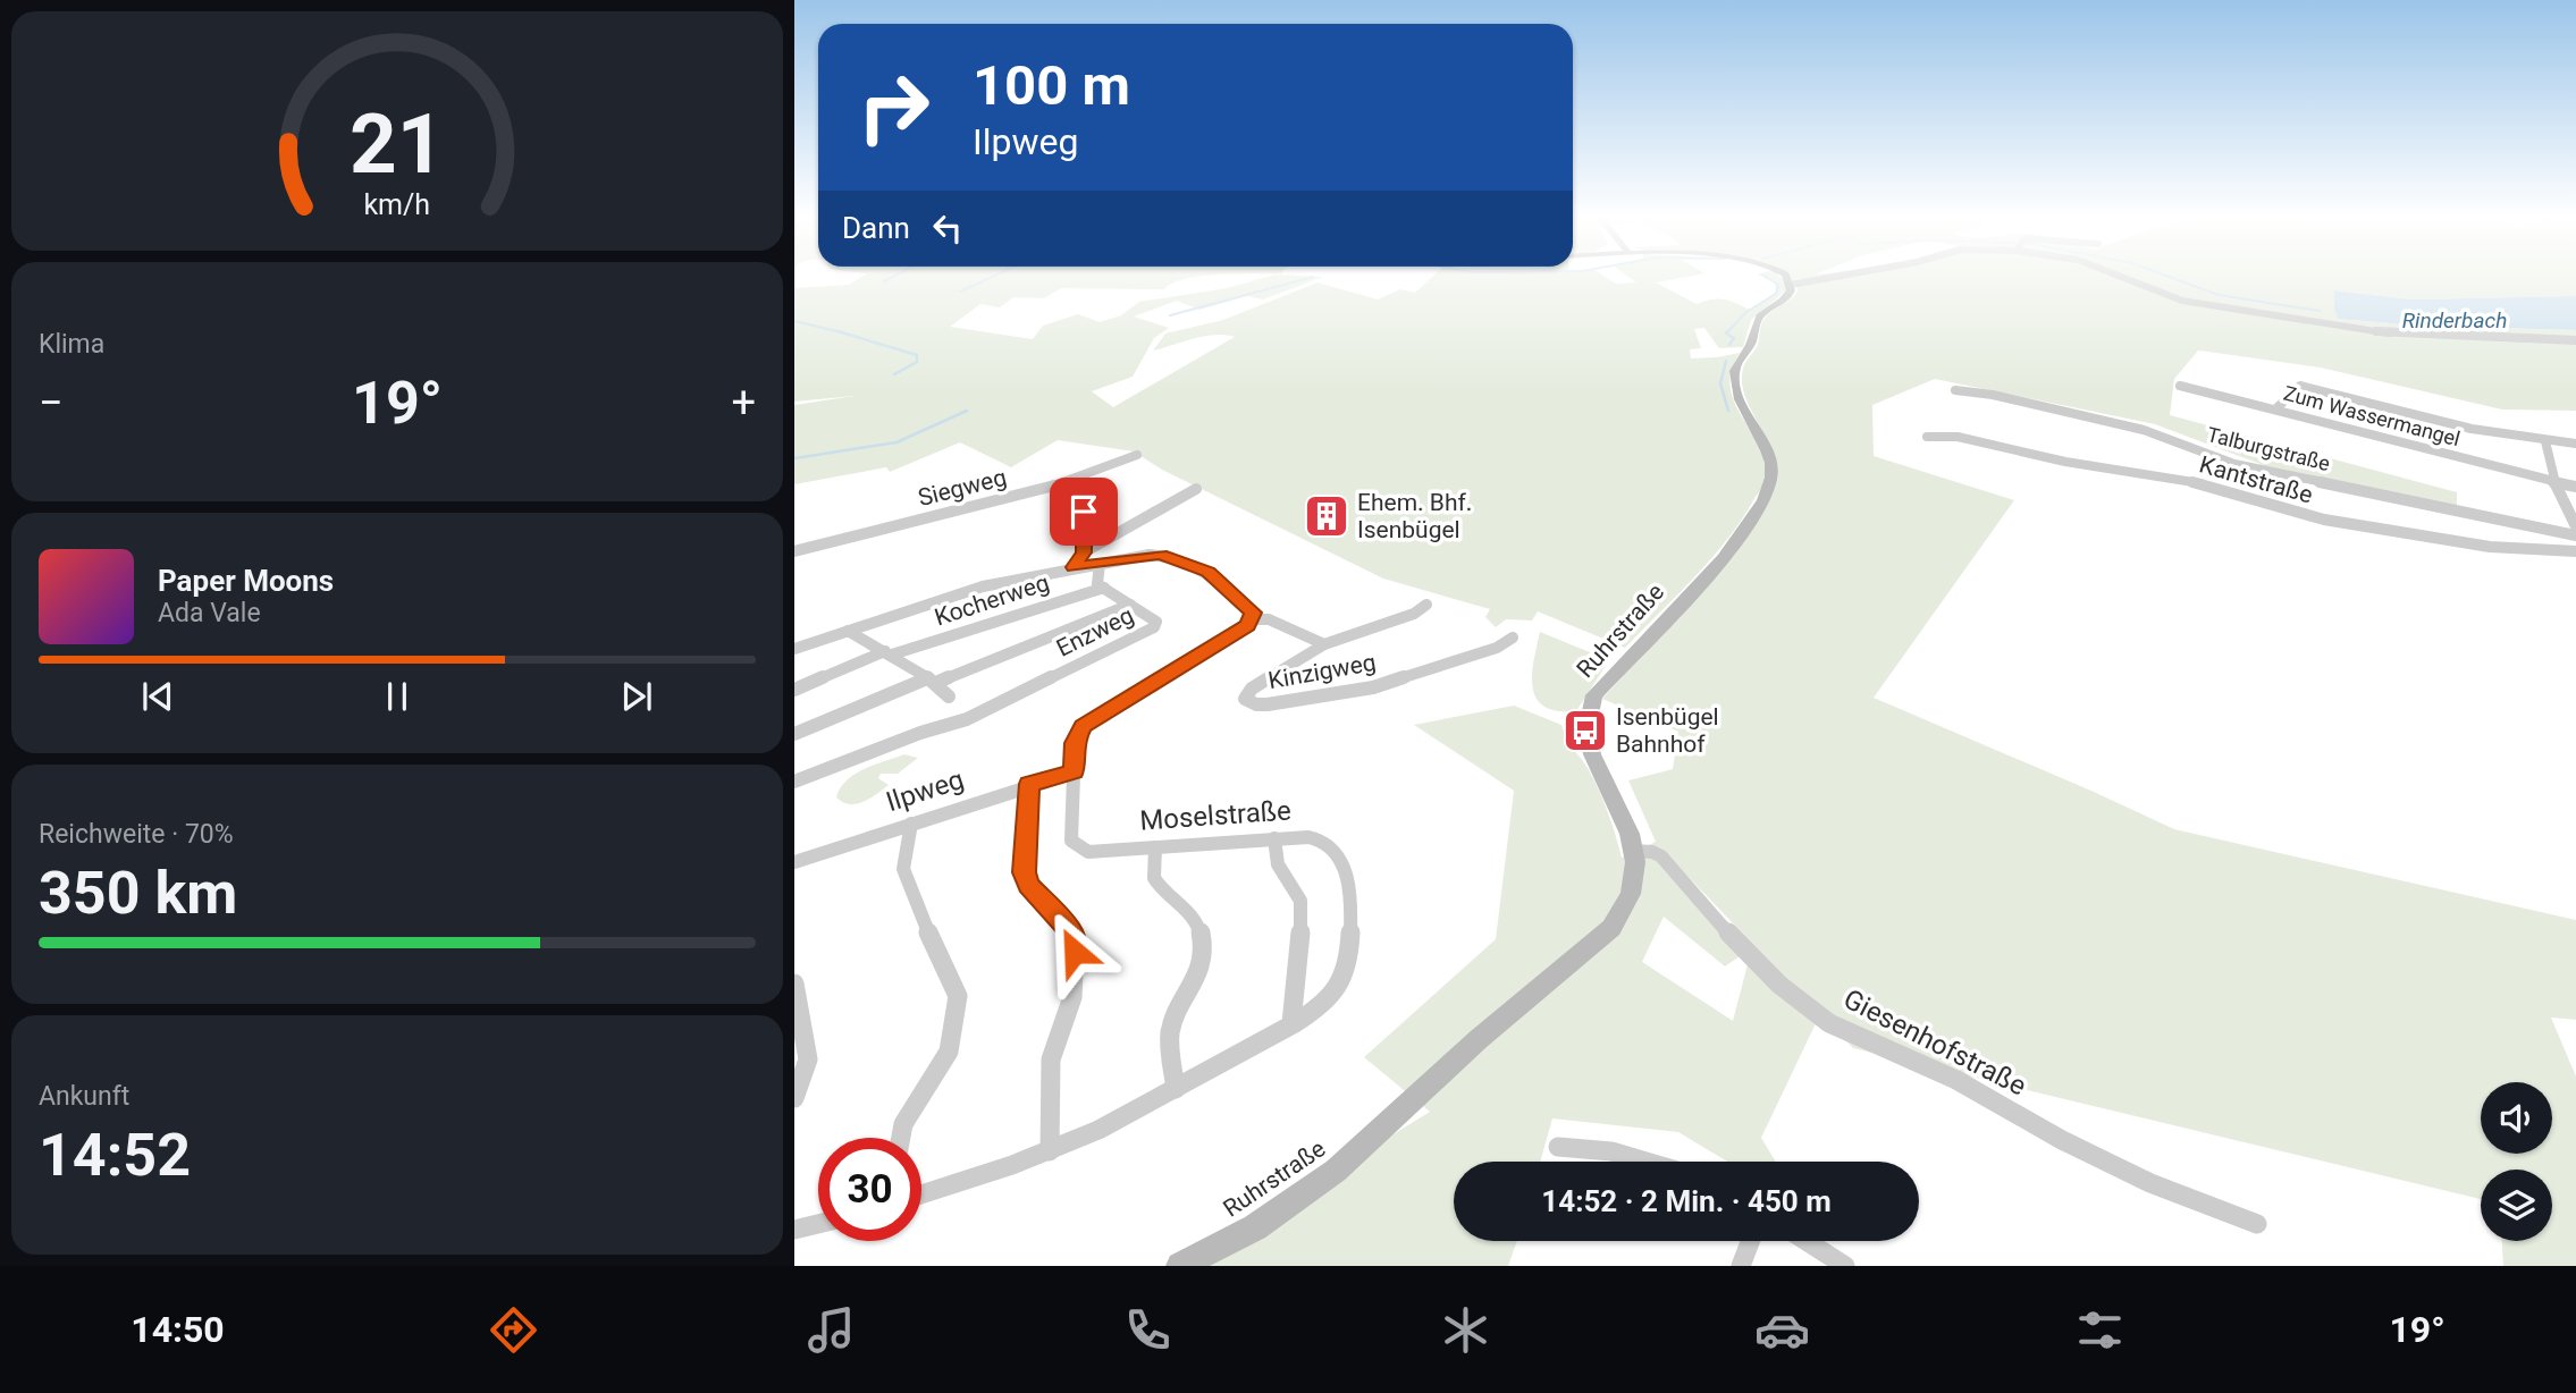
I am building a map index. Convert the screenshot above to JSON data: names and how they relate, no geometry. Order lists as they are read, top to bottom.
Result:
{
  "streets": {
    "main road": ["Ruhrstraße"],
    "street": [
      "Zum Wassermangel",
      "Talburgstraße",
      "Kantstraße",
      "Siegweg",
      "Kocherweg",
      "Enzweg",
      "Kinzigweg",
      "Ilpweg",
      "Moselstraße",
      "Giesenhofstraße"
    ]
  },
  "crossings": [
    ["Kocherweg", "Enzweg"],
    ["Ruhrstraße", "Giesenhofstraße"],
    ["Ilpweg", "Moselstraße"]
  ],
  "water": ["Rinderbach"],
  "places": {
    "building": ["Ehem. Bhf. Isenbügel"],
    "bus stop": ["Isenbügel Bahnhof"]
  },
  "page": {
    "turn": ["100 m", "Ilpweg"],
    "then": "Dann",
    "tile": [
      "Klima",
      ["Reichweite · 70%", "350 km"],
      ["Ankunft", "14:52"]
    ],
    "heat": ["−", "19°", "+"],
    "song": ["Paper Moons", "Ada Vale"],
    "limit": "30",
    "trip": "14:52 · 2 Min. · 450 m",
    "tabs": ["14:50", "19°"],
    "gauge": ["21", "km/h"]
  }
}
